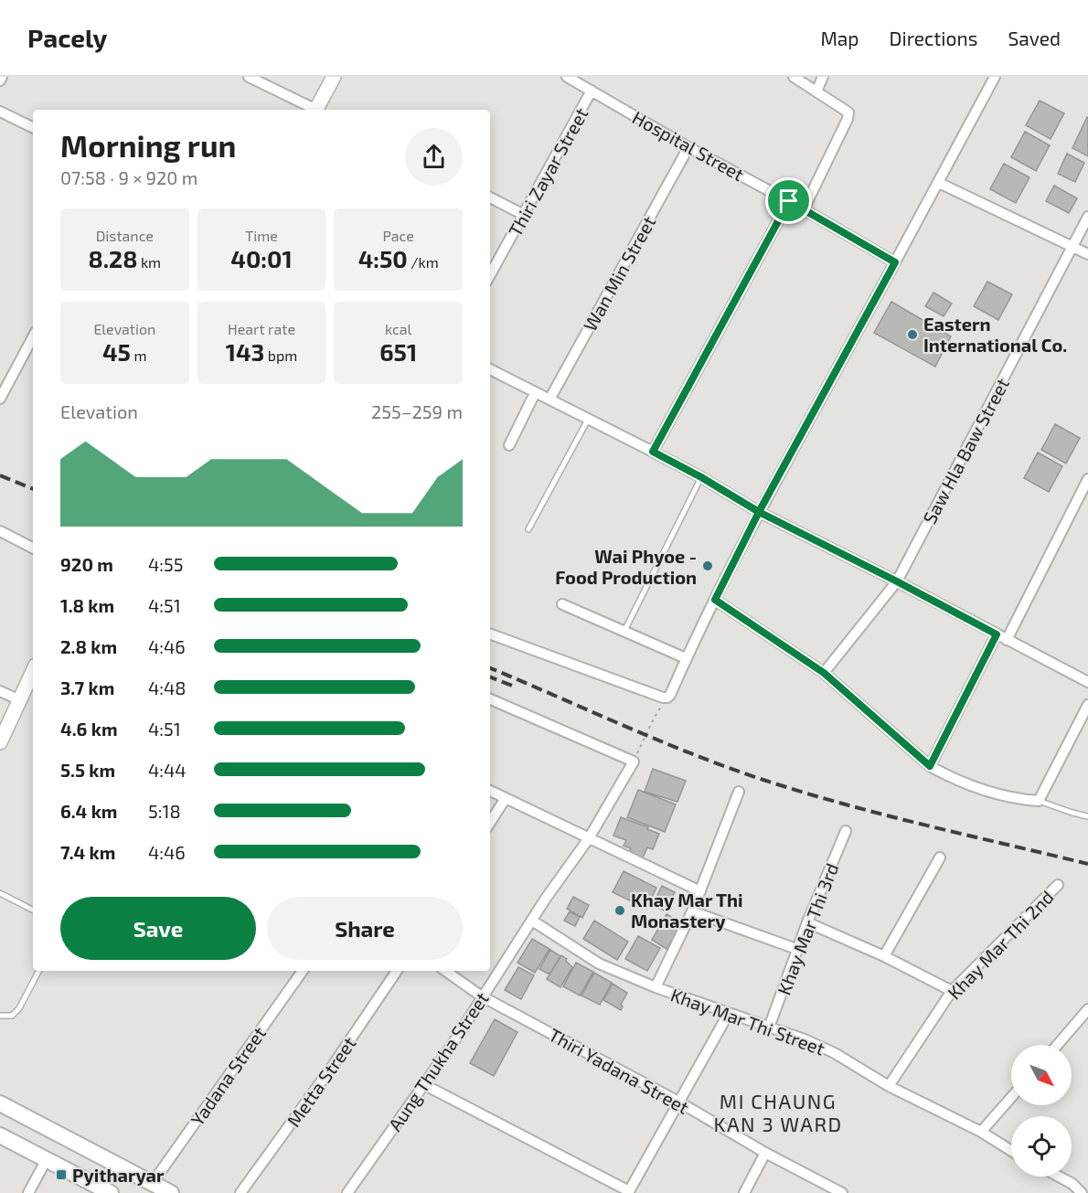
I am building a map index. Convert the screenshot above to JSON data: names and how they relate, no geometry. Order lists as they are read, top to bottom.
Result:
{
  "streets": {
    "street": [
      "Hospital Street",
      "Thiri Zayar Street",
      "Wan Min Street",
      "Saw Hla Baw Street",
      "Khay Mar Thi 3rd",
      "Khay Mar Thi 2nd",
      "Khay Mar Thi Street",
      "Aung Thukha Street",
      "Thiri Yadana Street",
      "Yadana Street",
      "Metta Street"
    ]
  },
  "crossings": [
    ["Hospital Street", "Thiri Zayar Street"],
    ["Hospital Street", "Wan Min Street"],
    ["Khay Mar Thi 3rd", "Khay Mar Thi Street"],
    ["Khay Mar Thi 2nd", "Khay Mar Thi Street"],
    ["Khay Mar Thi Street", "Aung Thukha Street"],
    ["Aung Thukha Street", "Thiri Yadana Street"]
  ],
  "districts": ["MI CHAUNG KAN 3 WARD"],
  "places": {
    "other": ["Eastern International Co.", "Wai Phyoe - Food Production", "Khay Mar Thi Monastery"],
    "transit": ["Pyitharyar"]
  },
  "north": "bottom right",
  "page": {
    "header": "Pacely",
    "nav": ["Map", "Directions", "Saved"],
    "heading": ["Morning run", "07:58 · 9 × 920 m"],
    "stats": [
      ["Distance", "8.28 km"],
      ["Time", "40:01"],
      ["Pace", "4:50 /km"],
      ["Elevation", "45 m"],
      ["Heart rate", "143 bpm"],
      ["kcal", "651"]
    ],
    "chart": ["Elevation", "255–259 m"],
    "list": [
      {
        "name": "920 m",
        "note": "4:55"
      },
      {
        "name": "1.8 km",
        "note": "4:51"
      },
      {
        "name": "2.8 km",
        "note": "4:46"
      },
      {
        "name": "3.7 km",
        "note": "4:48"
      },
      {
        "name": "4.6 km",
        "note": "4:51"
      },
      {
        "name": "5.5 km",
        "note": "4:44"
      },
      {
        "name": "6.4 km",
        "note": "5:18"
      },
      {
        "name": "7.4 km",
        "note": "4:46"
      }
    ],
    "buttons": ["Save", "Share"]
  }
}
